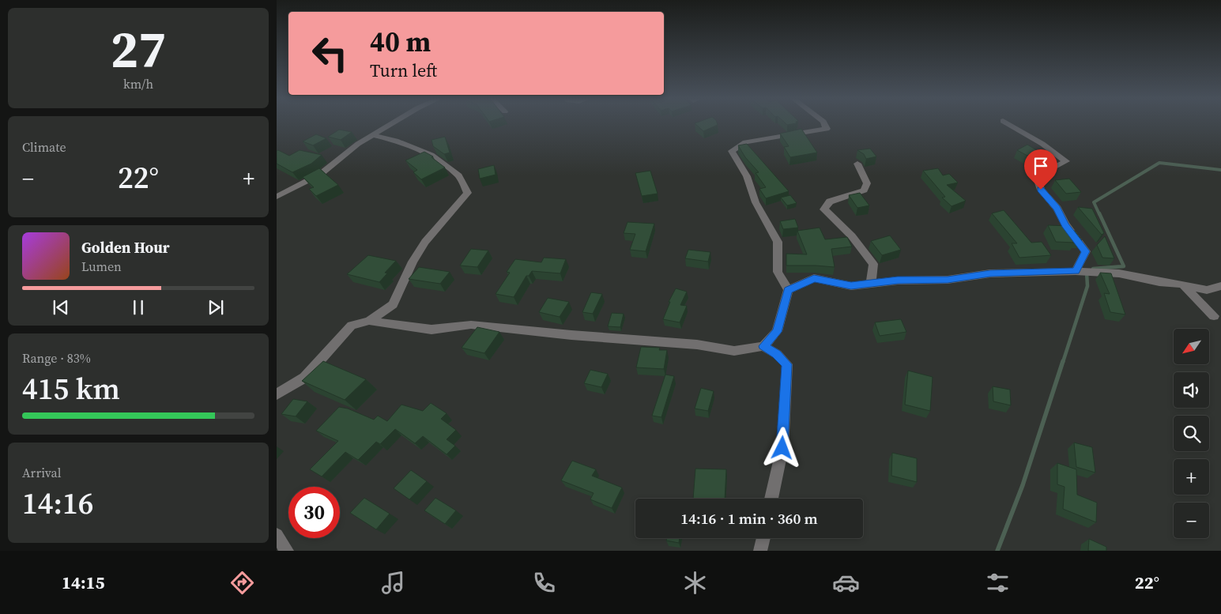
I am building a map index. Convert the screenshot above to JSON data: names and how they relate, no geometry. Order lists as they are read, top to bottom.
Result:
{
  "north": "bottom left",
  "page": {
    "tile": [
      ["27", "km/h"],
      "Climate",
      ["Range · 83%", "415 km"],
      ["Arrival", "14:16"]
    ],
    "turn": ["40 m", "Turn left"],
    "heat": ["−", "22°", "+"],
    "song": ["Golden Hour", "Lumen"],
    "map_buttons": ["+", "−"],
    "limit": "30",
    "trip": "14:16 · 1 min · 360 m",
    "tabs": ["14:15", "22°"]
  }
}
